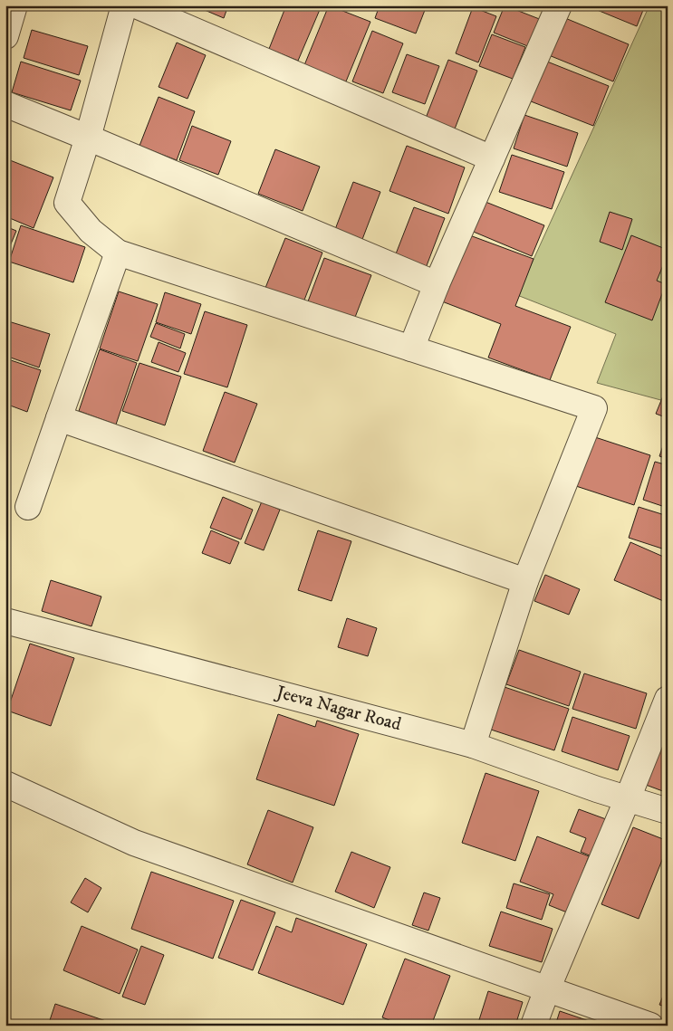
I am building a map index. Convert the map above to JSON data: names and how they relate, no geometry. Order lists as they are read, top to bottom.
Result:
{
  "streets": {
    "street": ["Jeeva Nagar Road"]
  }
}
